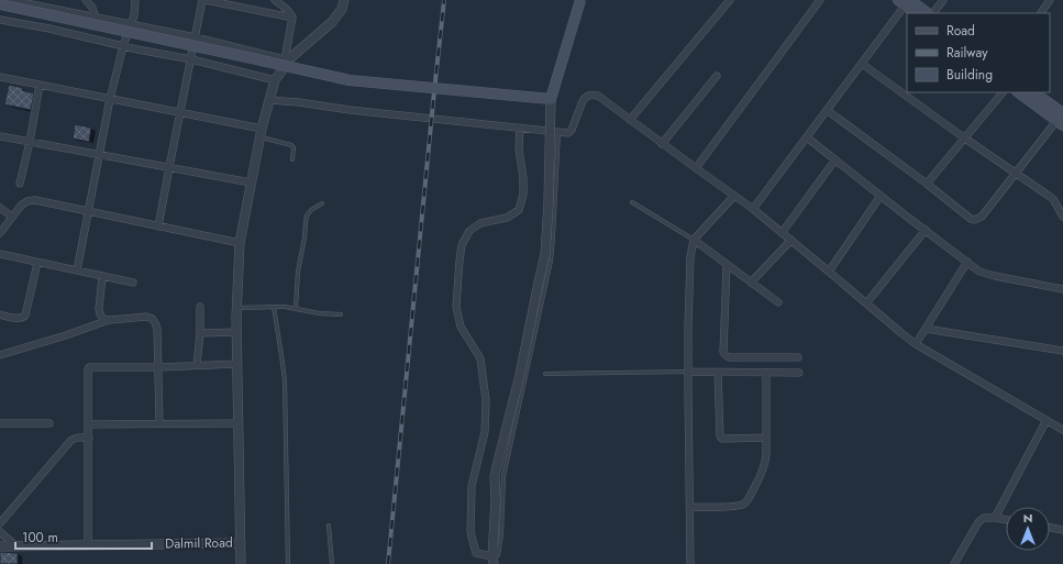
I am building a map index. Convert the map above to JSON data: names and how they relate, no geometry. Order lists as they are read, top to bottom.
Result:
{
  "streets": {
    "street": ["Dalmil Road"]
  },
  "legend": ["Road", "Railway", "Building"],
  "scale_bar": "100 m",
  "north": "top"
}
